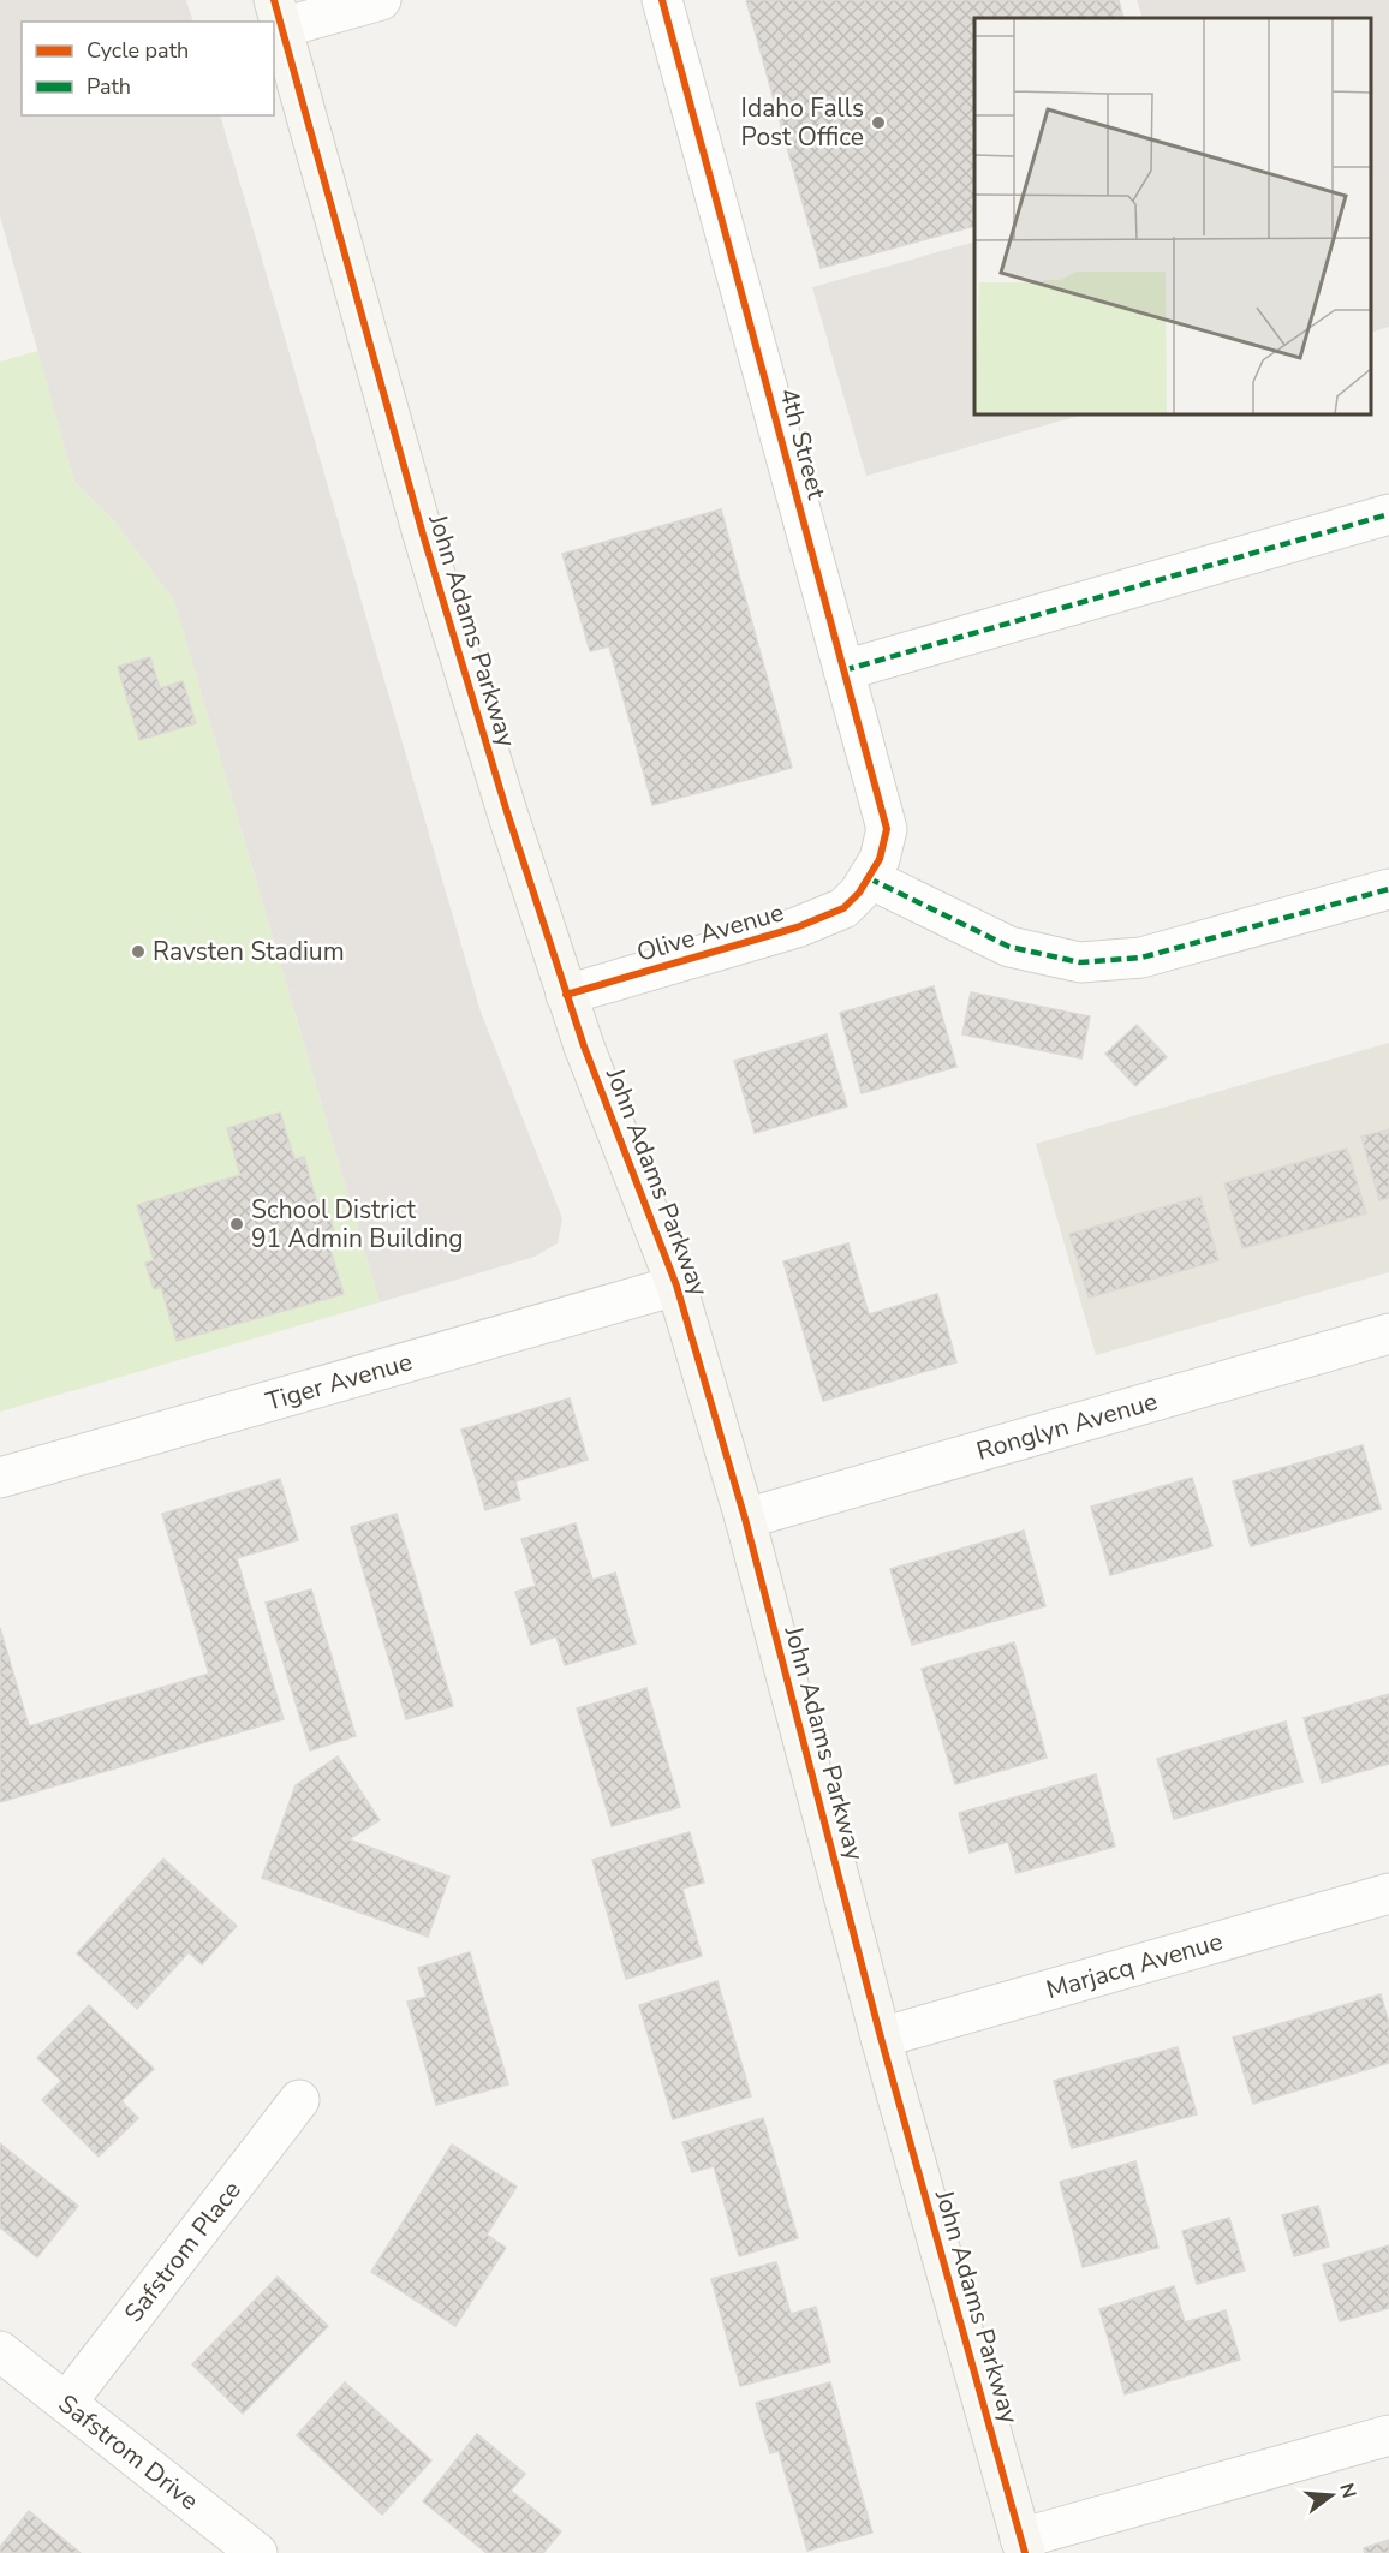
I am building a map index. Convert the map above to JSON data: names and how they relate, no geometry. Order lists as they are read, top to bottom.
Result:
{
  "streets": {
    "street": [
      "4th Street",
      "John Adams Parkway",
      "Olive Avenue",
      "Tiger Avenue",
      "Ronglyn Avenue",
      "Marjacq Avenue",
      "Safstrom Place",
      "Safstrom Drive"
    ]
  },
  "crossings": [
    ["4th Street", "Olive Avenue"],
    ["John Adams Parkway", "Olive Avenue"],
    ["John Adams Parkway", "Tiger Avenue"],
    ["John Adams Parkway", "Ronglyn Avenue"],
    ["John Adams Parkway", "Marjacq Avenue"],
    ["Safstrom Place", "Safstrom Drive"]
  ],
  "places": ["Idaho Falls Post Office", "Ravsten Stadium", "School District 91 Admin Building"],
  "legend": ["Cycle path", "Path"],
  "north": "right"
}
